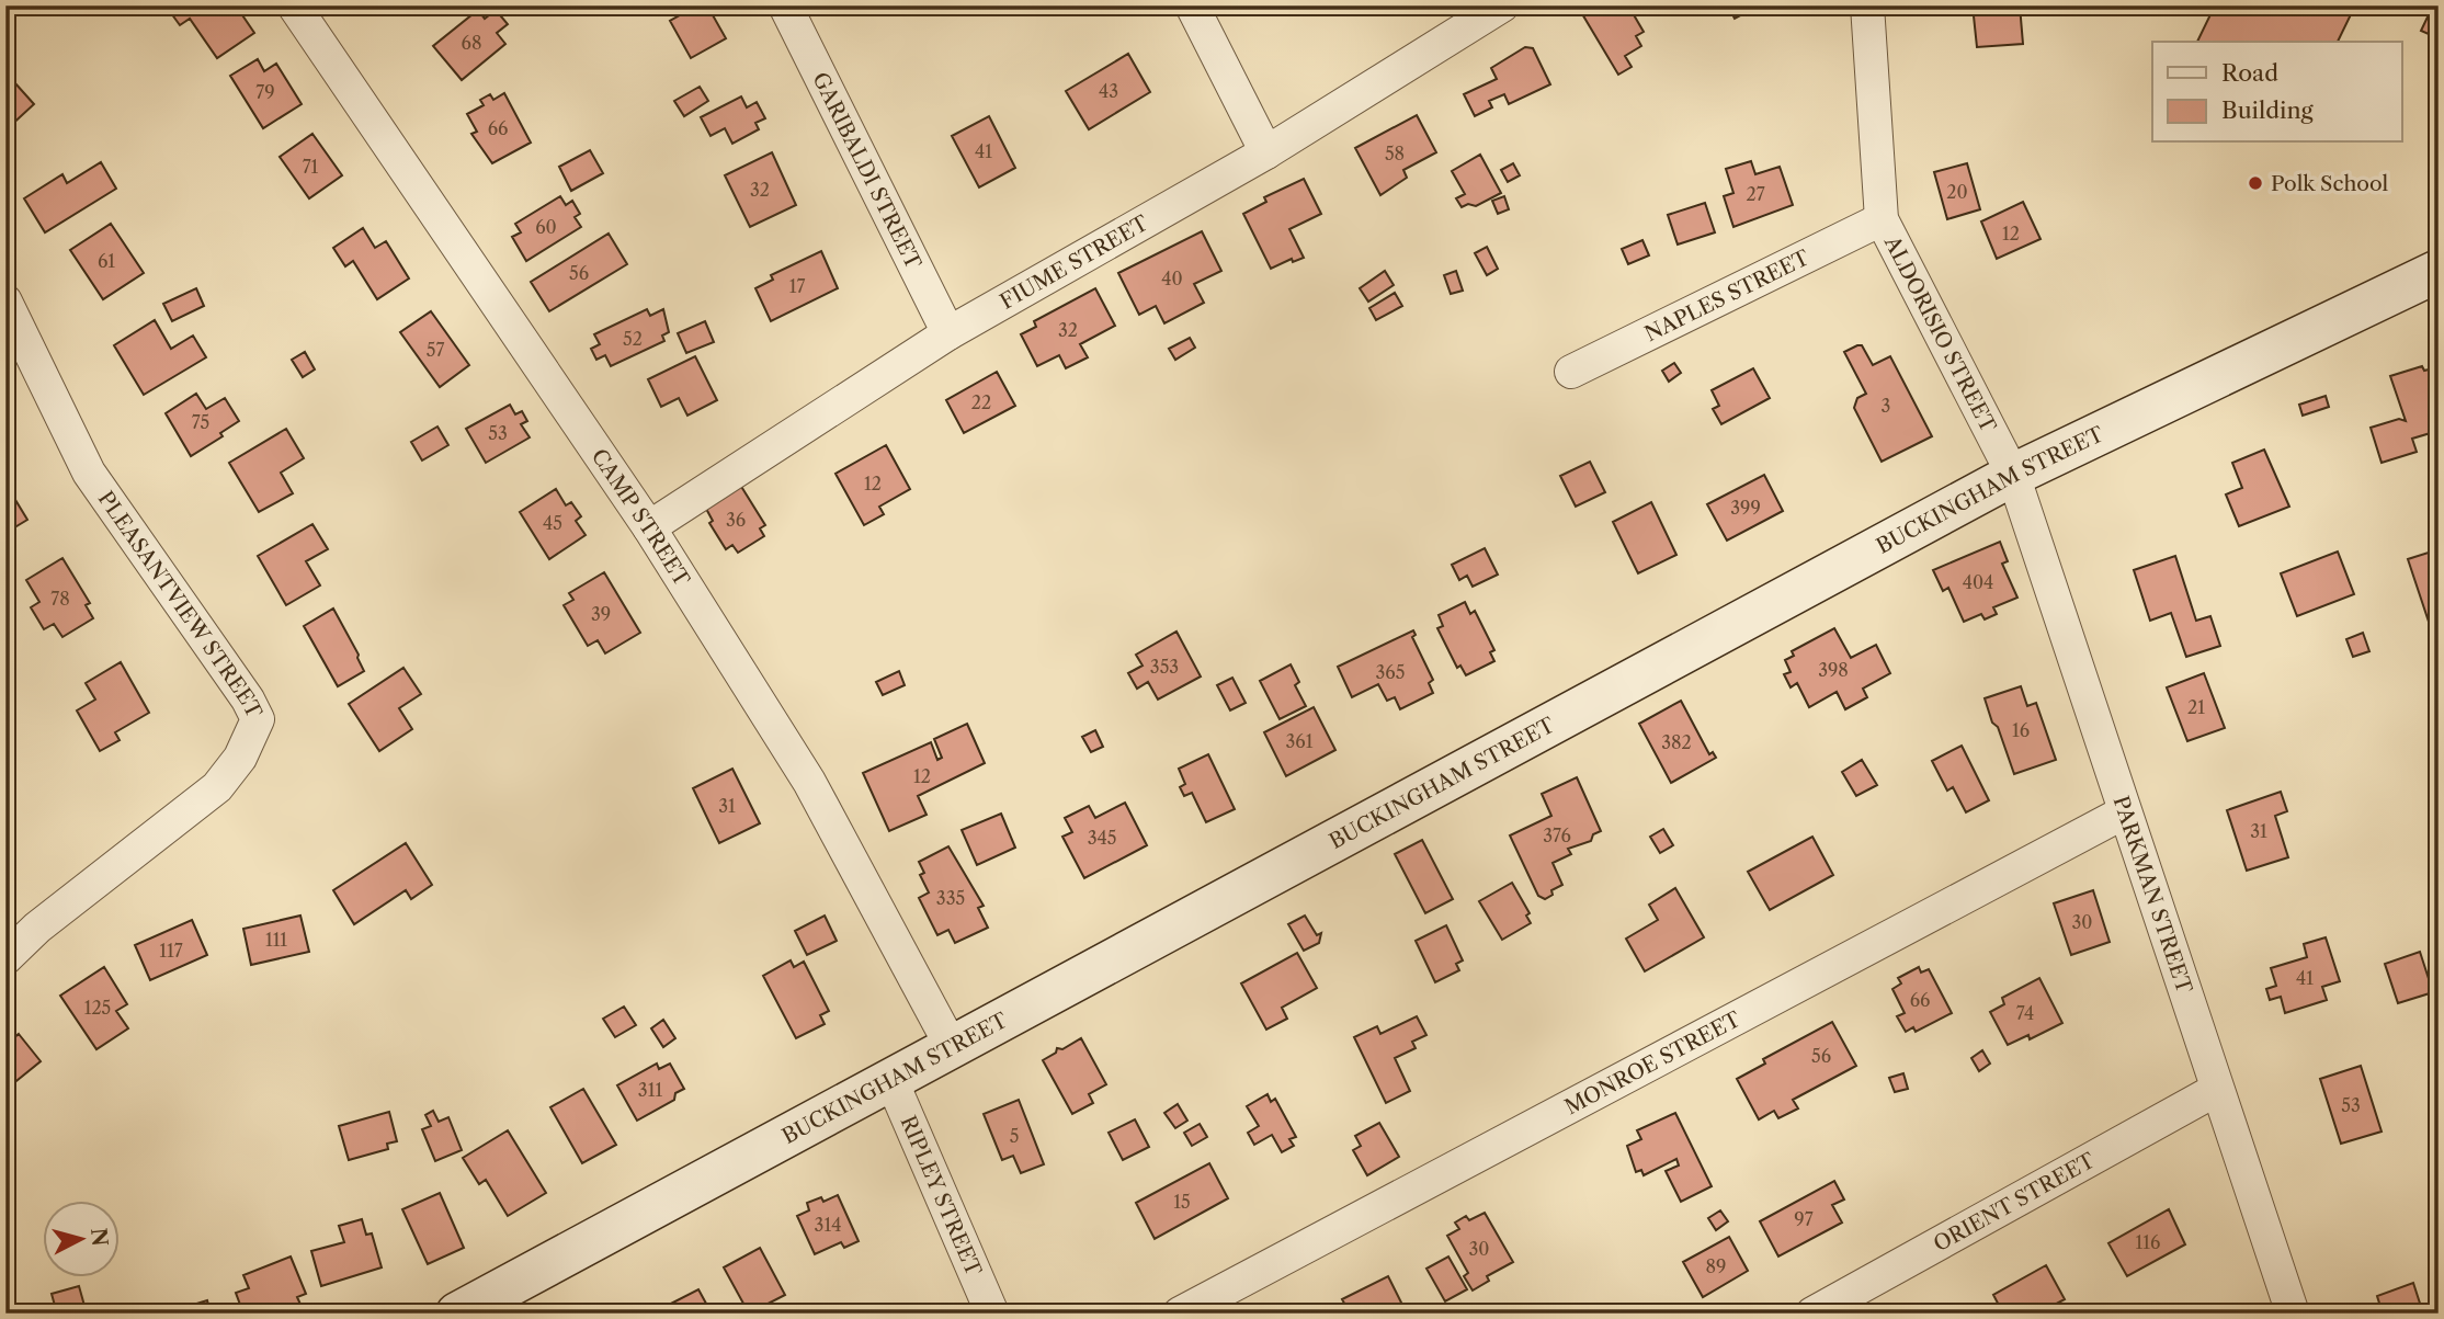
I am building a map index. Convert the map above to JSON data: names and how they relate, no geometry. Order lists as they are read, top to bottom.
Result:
{
  "streets": {
    "main road": ["BUCKINGHAM STREET"],
    "street": [
      "GARIBALDI STREET",
      "FIUME STREET",
      "NAPLES STREET",
      "ALDORISIO STREET",
      "CAMP STREET",
      "PLEASANTVIEW STREET",
      "PARKMAN STREET",
      "MONROE STREET",
      "RIPLEY STREET",
      "ORIENT STREET"
    ]
  },
  "crossings": [
    ["GARIBALDI STREET", "FIUME STREET"],
    ["FIUME STREET", "CAMP STREET"],
    ["NAPLES STREET", "ALDORISIO STREET"],
    ["ALDORISIO STREET", "BUCKINGHAM STREET"],
    ["ALDORISIO STREET", "PARKMAN STREET"],
    ["BUCKINGHAM STREET", "CAMP STREET"],
    ["BUCKINGHAM STREET", "PARKMAN STREET"],
    ["BUCKINGHAM STREET", "RIPLEY STREET"],
    ["PARKMAN STREET", "MONROE STREET"],
    ["PARKMAN STREET", "ORIENT STREET"]
  ],
  "places": ["Polk School"],
  "house_numbers": [
    "68",
    "43",
    "79",
    "66",
    "41",
    "58",
    "71",
    "32",
    "20",
    "27",
    "60",
    "12",
    "61",
    "56",
    "40",
    "17",
    "32",
    "52",
    "57",
    "22",
    "3",
    "75",
    "53",
    "12",
    "399",
    "36",
    "45",
    "404",
    "78",
    "39",
    "353",
    "398",
    "365",
    "21",
    "16",
    "361",
    "382",
    "12",
    "31",
    "31",
    "376",
    "345",
    "335",
    "30",
    "111",
    "117",
    "41",
    "66",
    "125",
    "74",
    "56",
    "311",
    "53",
    "5",
    "15",
    "97",
    "314",
    "116",
    "30",
    "89"
  ],
  "legend": ["Road", "Building"],
  "north": "right"
}
